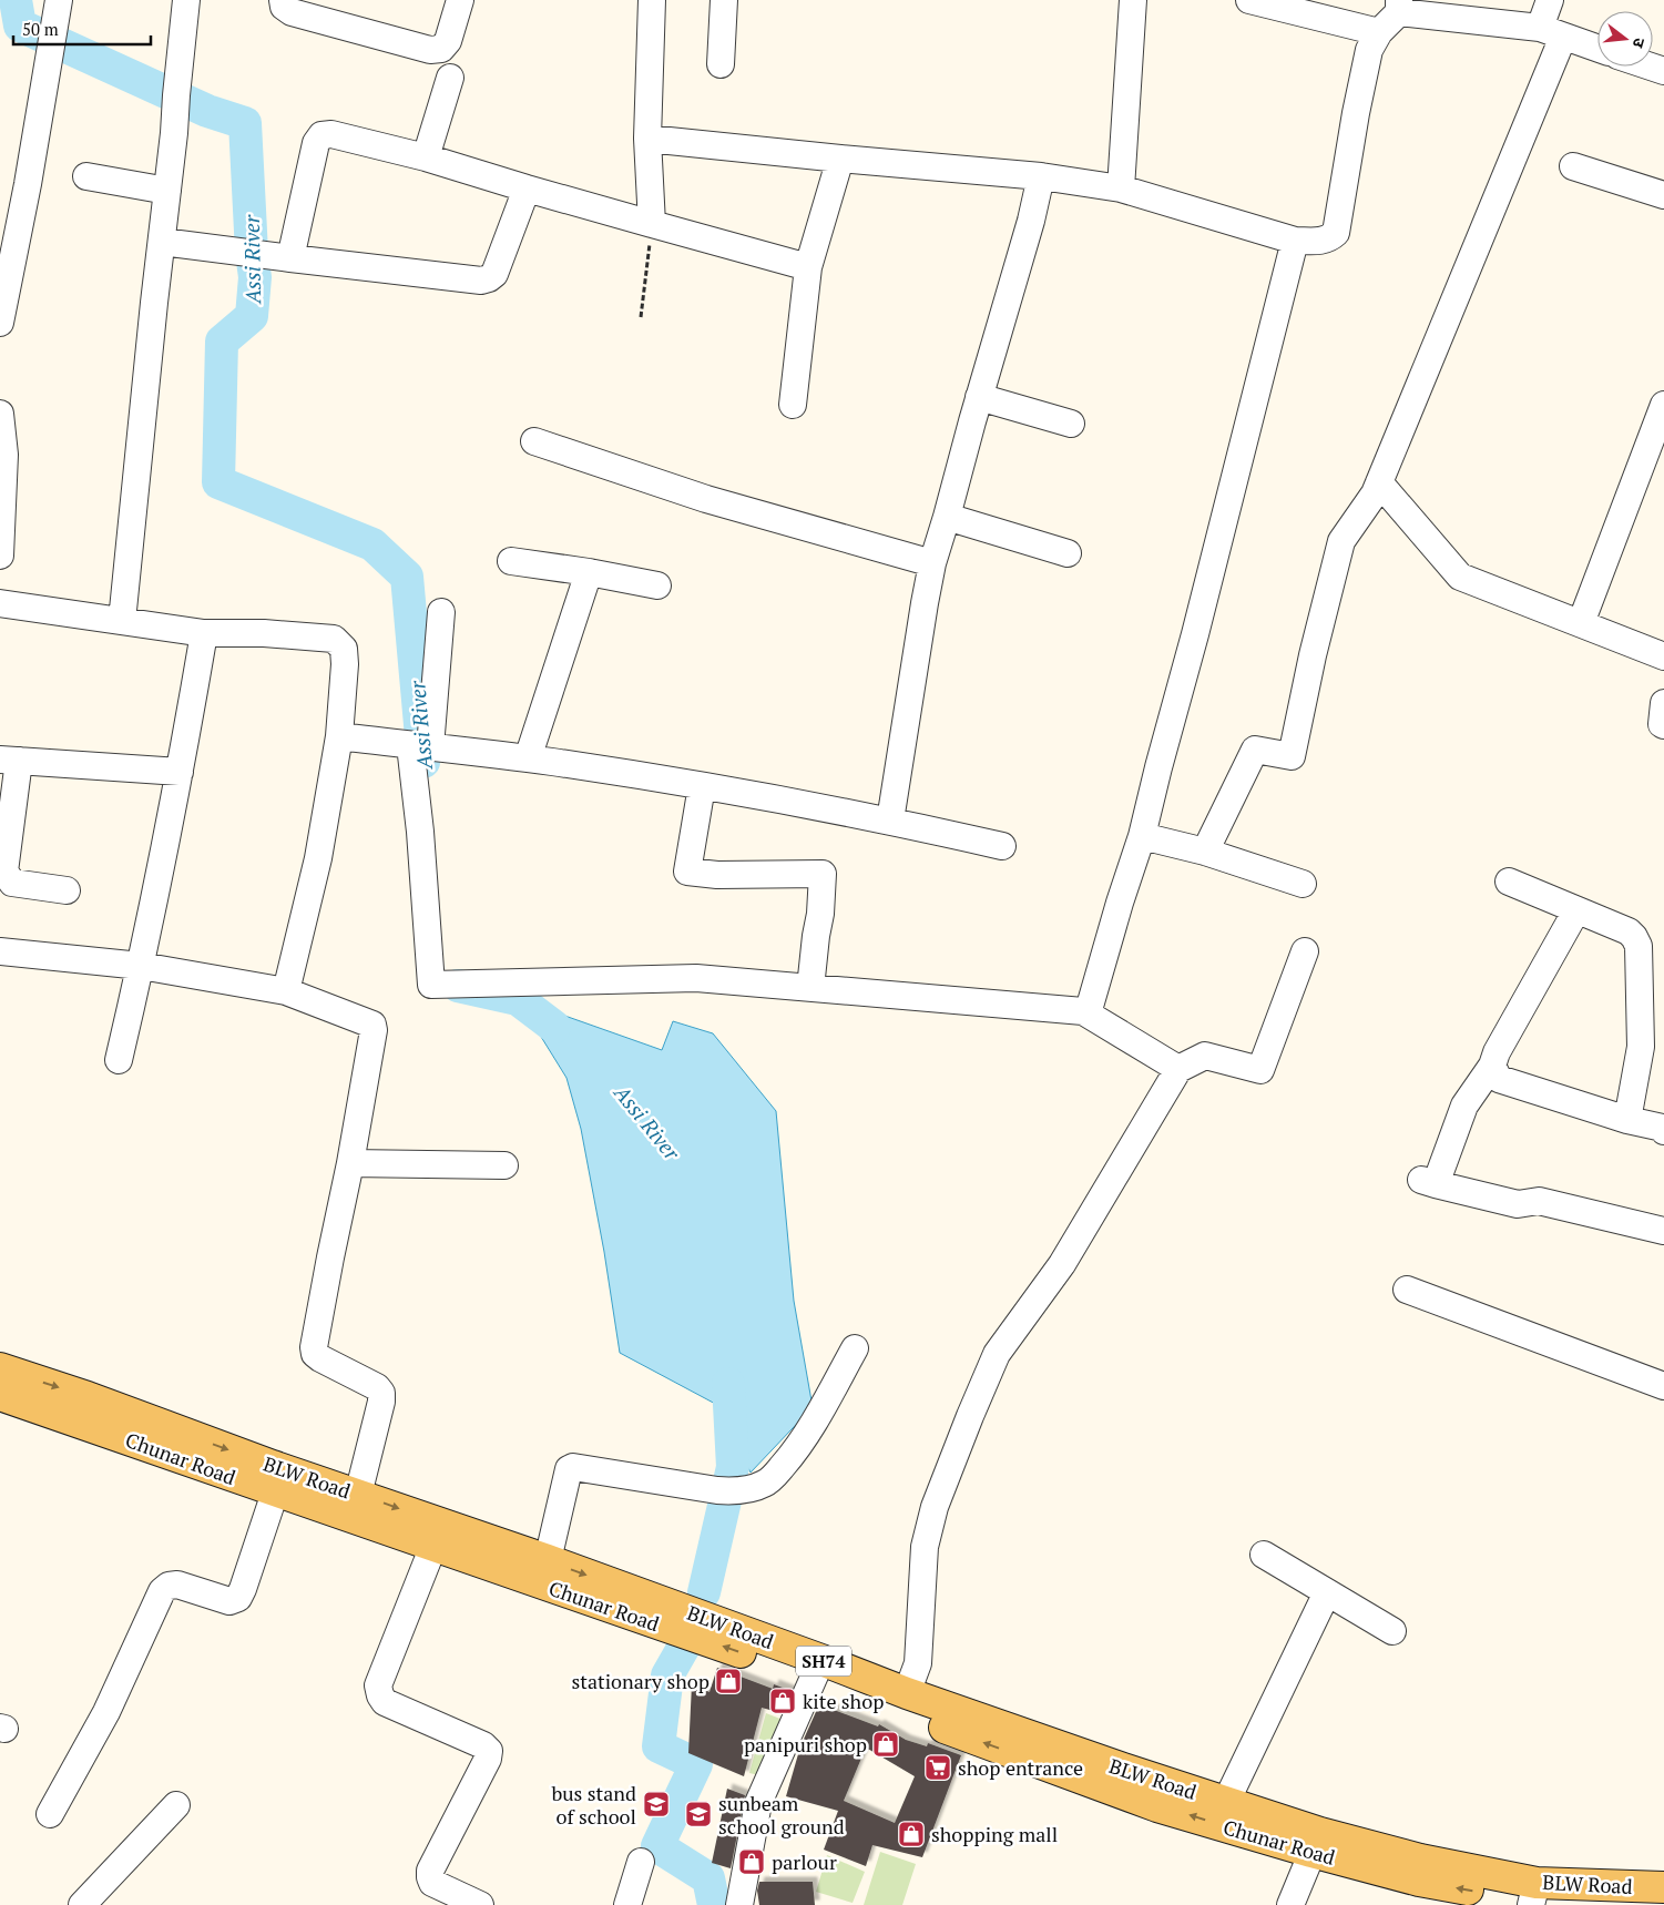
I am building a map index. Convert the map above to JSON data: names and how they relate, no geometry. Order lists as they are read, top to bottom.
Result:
{
  "streets": {
    "main road": ["Chunar Road", "BLW Road", "SH74"]
  },
  "crossings": [
    ["Chunar Road", "BLW Road"],
    ["BLW Road", "SH74"]
  ],
  "one_way": ["Chunar Road"],
  "water": ["Assi River"],
  "places": {
    "shop": [
      "stationary shop",
      "kite shop",
      "panipuri shop",
      "shopping mall",
      "parlour"
    ],
    "supermarket": ["shop entrance"],
    "school or university": ["bus stand of school", "sunbeam school ground"]
  },
  "scale_bar": "50 m",
  "north": "right"
}
